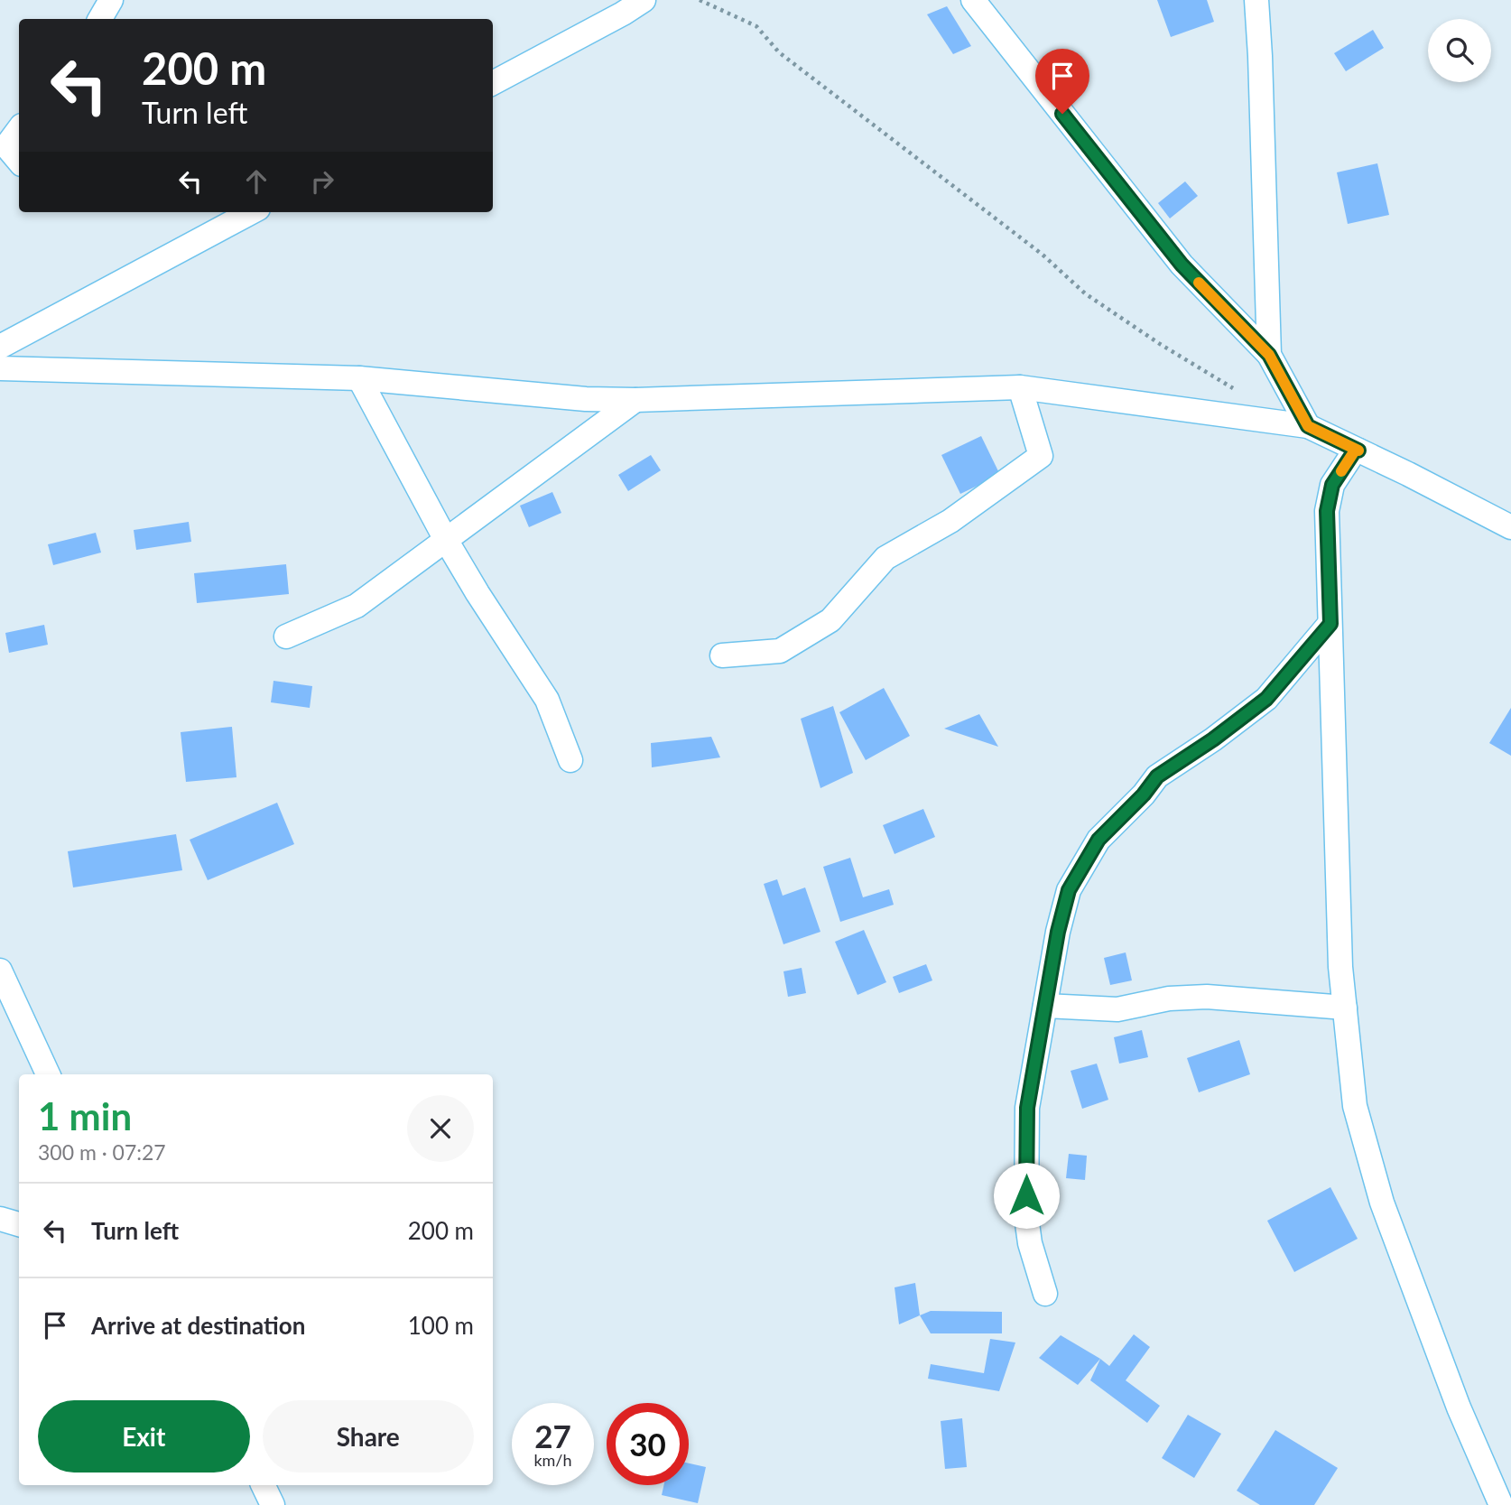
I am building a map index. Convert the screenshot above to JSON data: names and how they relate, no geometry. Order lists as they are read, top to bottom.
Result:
{
  "page": {
    "turn": ["200 m", "Turn left"],
    "heading": ["1 min", "300 m · 07:27"],
    "list": [
      {
        "name": "Turn left",
        "value": "200 m"
      },
      {
        "name": "Arrive at destination",
        "value": "100 m"
      }
    ],
    "buttons": ["Exit", "Share"],
    "speed": "27 km/h",
    "limit": "30"
  }
}
